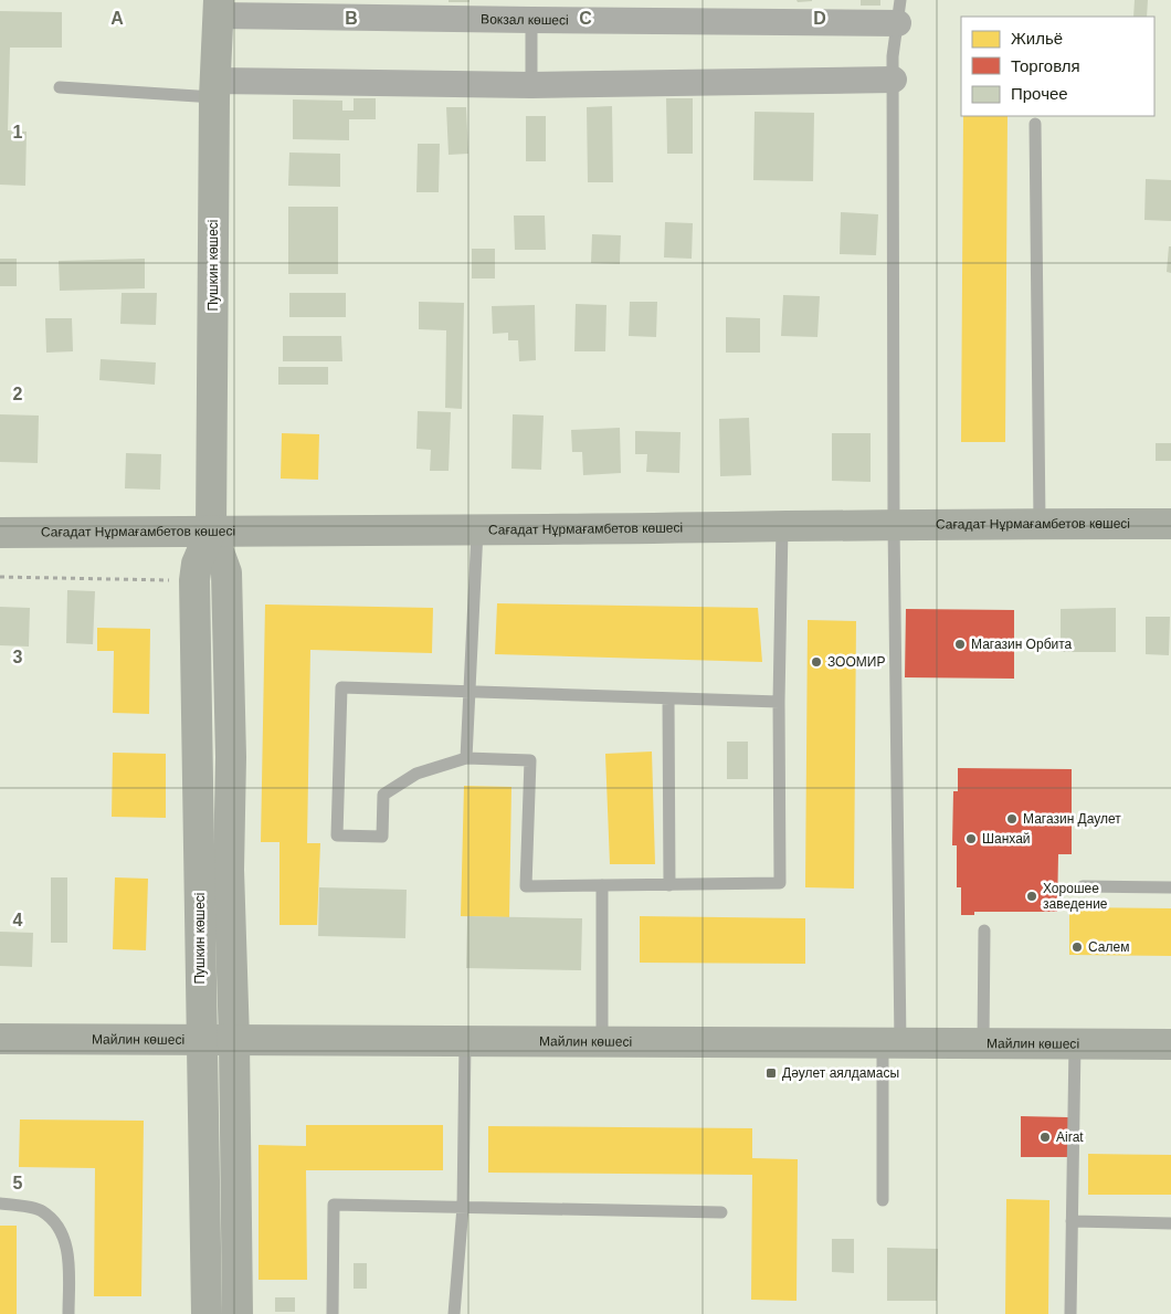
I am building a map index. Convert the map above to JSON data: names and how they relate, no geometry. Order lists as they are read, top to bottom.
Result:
{
  "streets": {
    "street": [
      "Вокзал көшесі",
      "Пушкин көшесі",
      "Сағадат Нұрмағамбетов көшесі",
      "Майлин көшесі"
    ]
  },
  "crossings": [
    ["Вокзал көшесі", "Пушкин көшесі"],
    ["Пушкин көшесі", "Сағадат Нұрмағамбетов көшесі"],
    ["Пушкин көшесі", "Майлин көшесі"]
  ],
  "places": {
    "other": [
      "Магазин Орбита",
      "ЗООМИР",
      "Магазин Даулет",
      "Шанхай",
      "Хорошее заведение",
      "Салем",
      "Airat"
    ],
    "transit": ["Дәулет аялдамасы"]
  },
  "legend": ["Жильё", "Торговля", "Прочее"],
  "grid": {
    "columns": [
      "A",
      "B",
      "C",
      "D"
    ],
    "rows": [
      "1",
      "2",
      "3",
      "4",
      "5"
    ]
  }
}
